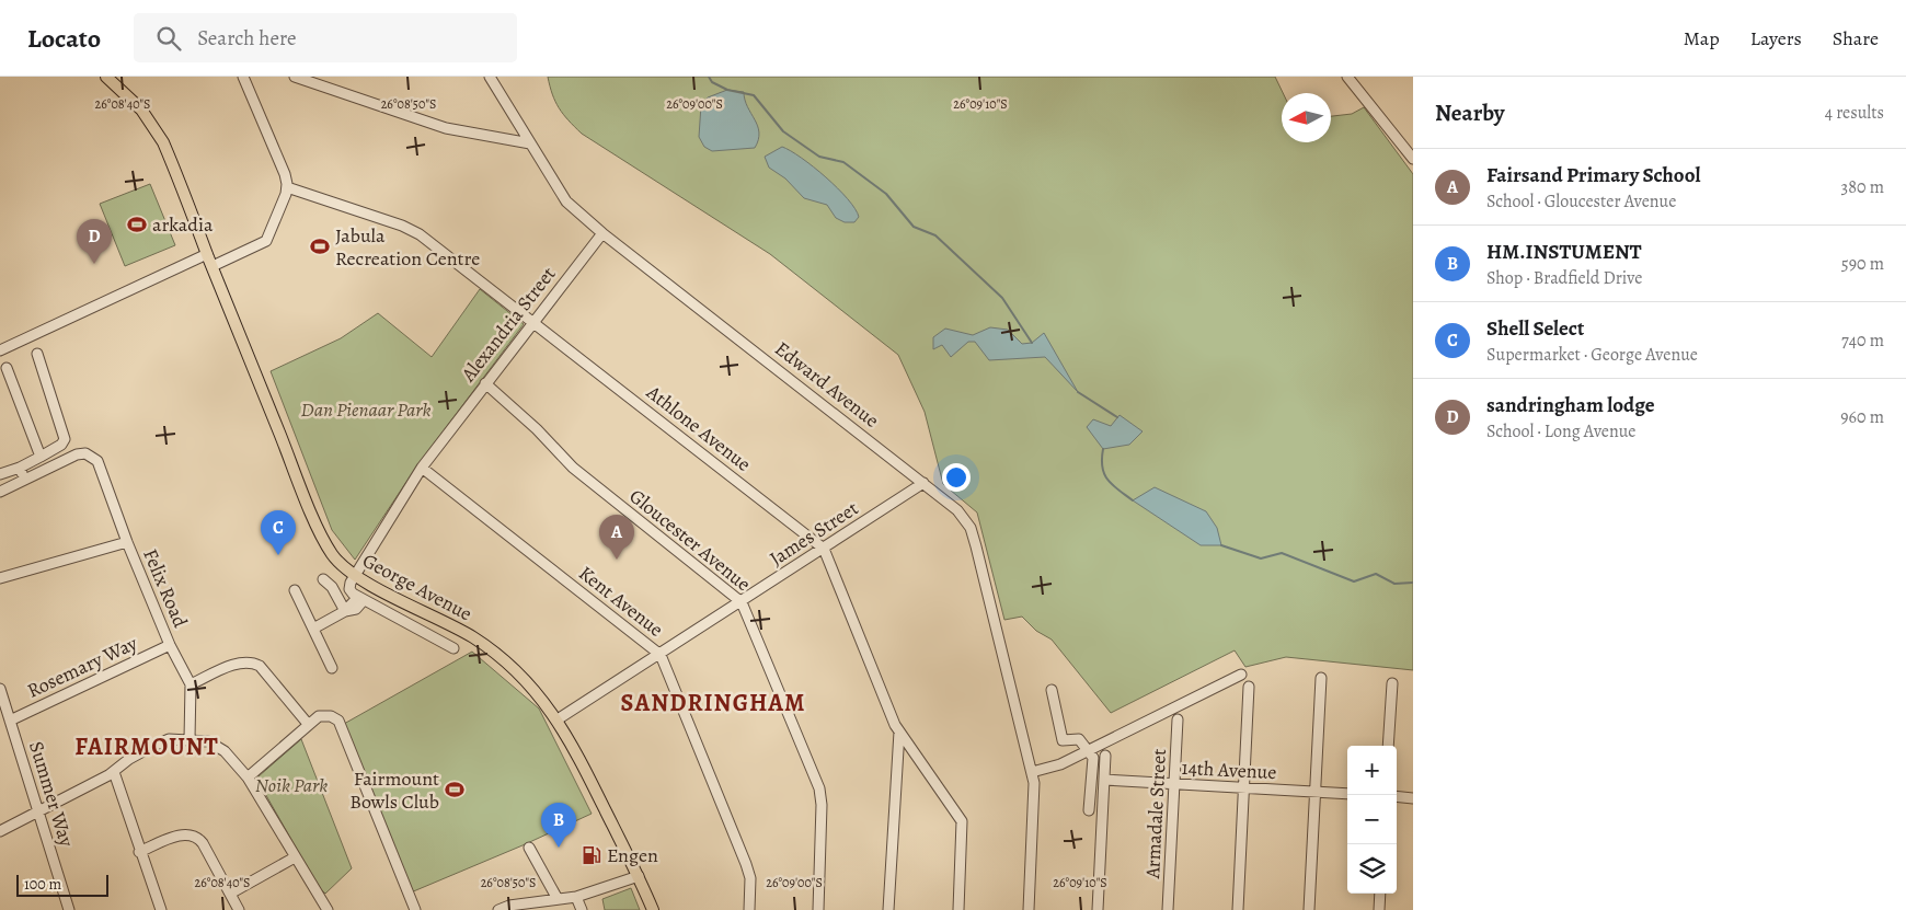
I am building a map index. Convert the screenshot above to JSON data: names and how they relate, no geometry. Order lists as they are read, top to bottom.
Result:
{
  "streets": {
    "main road": ["George Avenue"],
    "street": [
      "Alexandria Street",
      "Edward Avenue",
      "Athlone Avenue",
      "James Street",
      "Gloucester Avenue",
      "Felix Road",
      "Kent Avenue",
      "Rosemary Way",
      "14th Avenue",
      "Summer Way",
      "Armadale Street"
    ]
  },
  "crossings": [
    ["Alexandria Street", "Edward Avenue"],
    ["Alexandria Street", "Athlone Avenue"],
    ["Alexandria Street", "Gloucester Avenue"],
    ["Alexandria Street", "George Avenue"],
    ["Alexandria Street", "Kent Avenue"],
    ["Edward Avenue", "James Street"],
    ["Athlone Avenue", "James Street"],
    ["James Street", "Gloucester Avenue"],
    ["James Street", "George Avenue"],
    ["James Street", "Kent Avenue"],
    ["Felix Road", "Rosemary Way"],
    ["Rosemary Way", "Summer Way"],
    ["14th Avenue", "Armadale Street"]
  ],
  "districts": ["SANDRINGHAM", "FAIRMOUNT"],
  "parks": ["Dan Pienaar Park", "Noik Park"],
  "places": {
    "sports": ["arkadia", "Jabula Recreation Centre", "Fairmount Bowls Club"],
    "fuel station": ["Engen"]
  },
  "scale_bar": "100 m",
  "north": "left",
  "page": {
    "header": "Locato",
    "search": "Search here",
    "nav": ["Map", "Layers", "Share"],
    "heading": ["Nearby", "4 results"],
    "list": [
      {
        "mark": "A",
        "name": "Fairsand Primary School",
        "note": "School · Gloucester Avenue",
        "value": "380 m"
      },
      {
        "mark": "B",
        "name": "HM.INSTUMENT",
        "note": "Shop · Bradfield Drive",
        "value": "590 m"
      },
      {
        "mark": "C",
        "name": "Shell Select",
        "note": "Supermarket · George Avenue",
        "value": "740 m"
      },
      {
        "mark": "D",
        "name": "sandringham lodge",
        "note": "School · Long Avenue",
        "value": "960 m"
      }
    ],
    "pins": [
      "D",
      "C",
      "A",
      "B"
    ],
    "map_buttons": ["+", "−"],
    "scale": "100 m"
  },
  "coordinates": [
    "26°08'40\"S",
    "26°08'50\"S",
    "26°09'00\"S",
    "26°09'10\"S"
  ]
}
